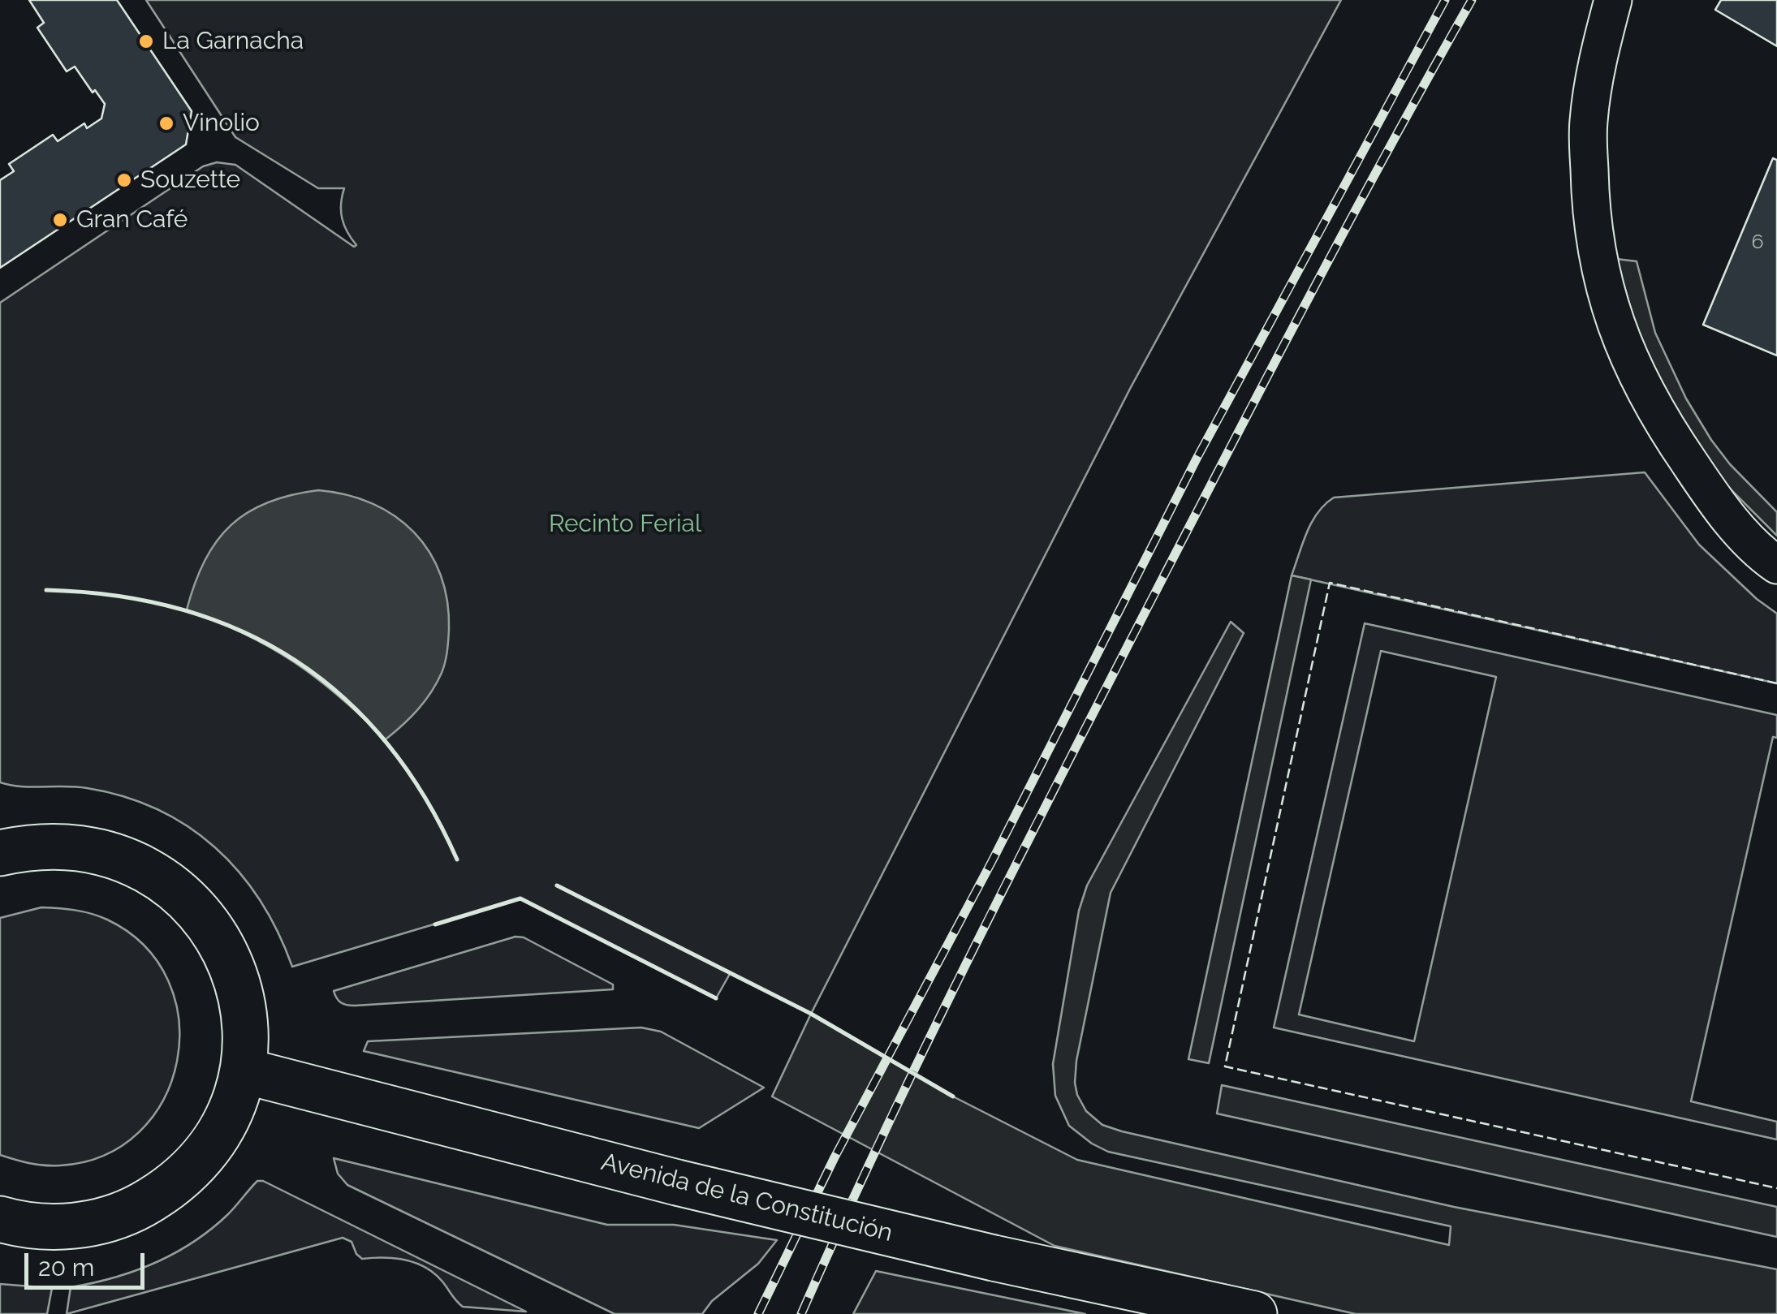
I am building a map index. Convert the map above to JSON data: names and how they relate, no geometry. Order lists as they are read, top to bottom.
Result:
{
  "streets": {
    "street": ["Avenida de la Constitución"]
  },
  "parks": ["Recinto Ferial"],
  "places": [
    "La Garnacha",
    "Vinolio",
    "Souzette",
    "Gran Café"
  ],
  "house_numbers": ["6"],
  "scale_bar": "20 m"
}
